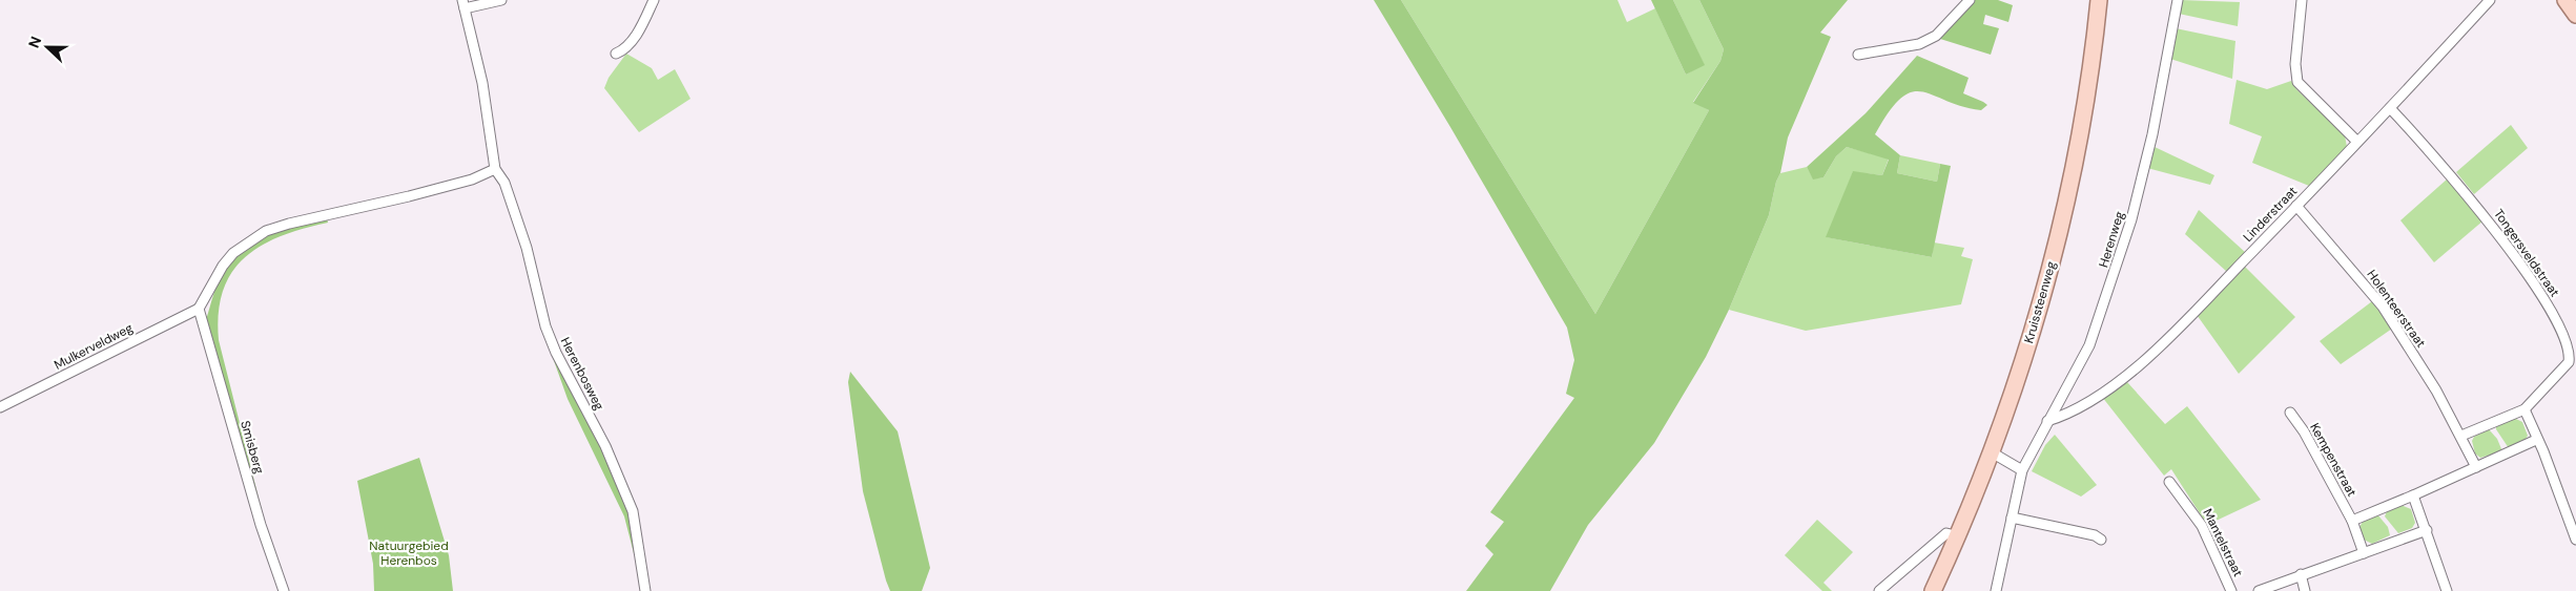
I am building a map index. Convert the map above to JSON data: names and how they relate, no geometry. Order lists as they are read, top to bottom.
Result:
{
  "streets": {
    "main road": ["Kruissteenweg"],
    "street": [
      "Linderstraat",
      "Herenweg",
      "Tongersveldstraat",
      "Holenteerstraat",
      "Mulkerveldweg",
      "Herenbosweg",
      "Smisberg",
      "Kempenstraat",
      "Mantelstraat"
    ]
  },
  "crossings": [
    ["Linderstraat", "Herenweg"],
    ["Linderstraat", "Tongersveldstraat"],
    ["Linderstraat", "Holenteerstraat"],
    ["Mulkerveldweg", "Smisberg"]
  ],
  "parks": ["Natuurgebied Herenbos"],
  "north": "left"
}
